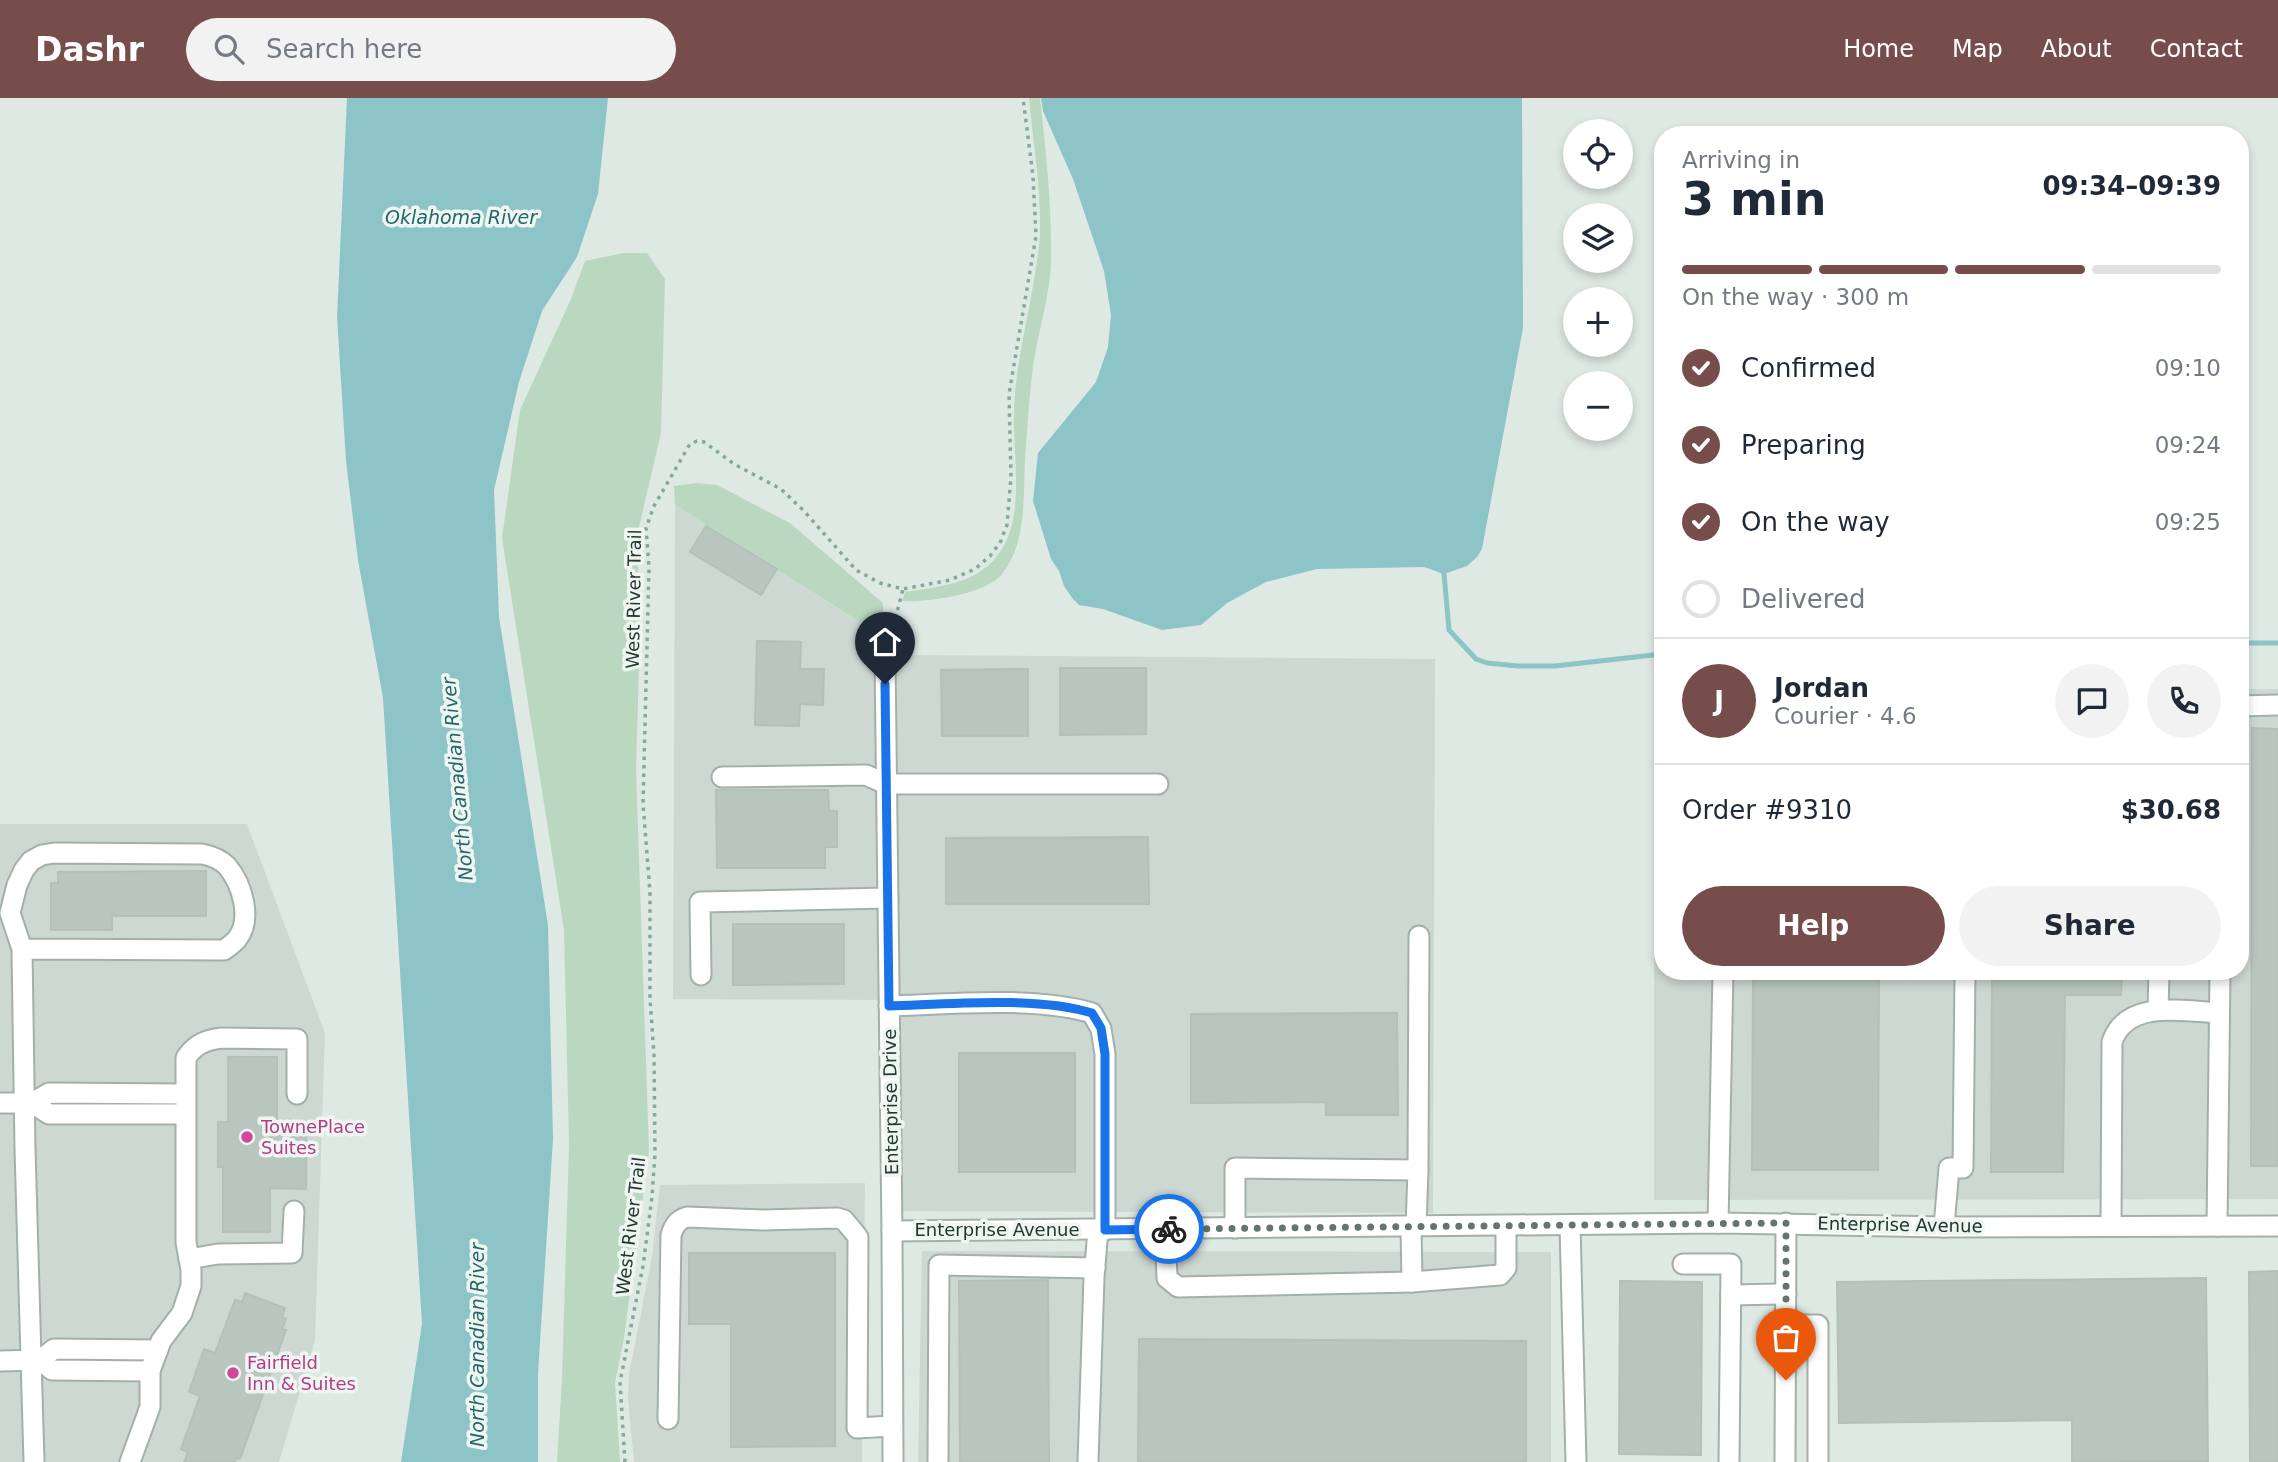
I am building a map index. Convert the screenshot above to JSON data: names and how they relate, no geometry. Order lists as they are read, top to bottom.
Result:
{
  "streets": {
    "street": ["Enterprise Drive", "Enterprise Avenue"],
    "path": ["West River Trail"]
  },
  "crossings": [
    ["Enterprise Drive", "Enterprise Avenue"]
  ],
  "water": ["Oklahoma River", "North Canadian River"],
  "places": ["TownePlace Suites", "Fairfield Inn & Suites"],
  "page": {
    "header": "Dashr",
    "search": "Search here",
    "nav": [
      "Home",
      "Map",
      "About",
      "Contact"
    ],
    "map_buttons": ["+", "−"],
    "heading": ["3 min", "Arriving in", "09:34–09:39"],
    "panel": [
      "Jordan",
      "Courier · 4.6",
      "Order #9310",
      "$30.68"
    ],
    "bar": "On the way · 300 m",
    "list": [
      ["Confirmed", "09:10"],
      ["Preparing", "09:24"],
      ["On the way", "09:25"],
      "Delivered"
    ],
    "round": "J",
    "buttons": ["Help", "Share"]
  }
}
